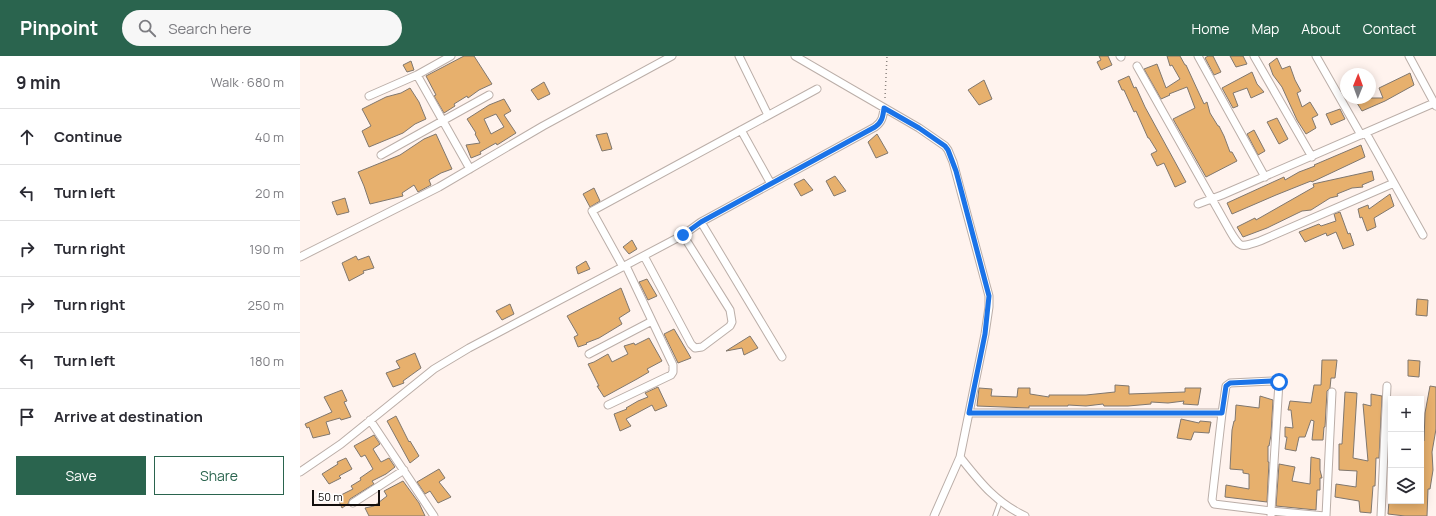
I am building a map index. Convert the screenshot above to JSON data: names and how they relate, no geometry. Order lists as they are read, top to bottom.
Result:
{
  "scale_bar": "50 m",
  "north": "top",
  "page": {
    "header": "Pinpoint",
    "search": "Search here",
    "nav": [
      "Home",
      "Map",
      "About",
      "Contact"
    ],
    "heading": ["9 min", "Walk · 680 m"],
    "list": [
      ["Continue", "40 m"],
      ["Turn left", "20 m"],
      ["Turn right", "190 m"],
      ["Turn right", "250 m"],
      ["Turn left", "180 m"],
      "Arrive at destination"
    ],
    "map_buttons": ["+", "−"],
    "buttons": ["Save", "Share"],
    "scale": "50 m"
  }
}
